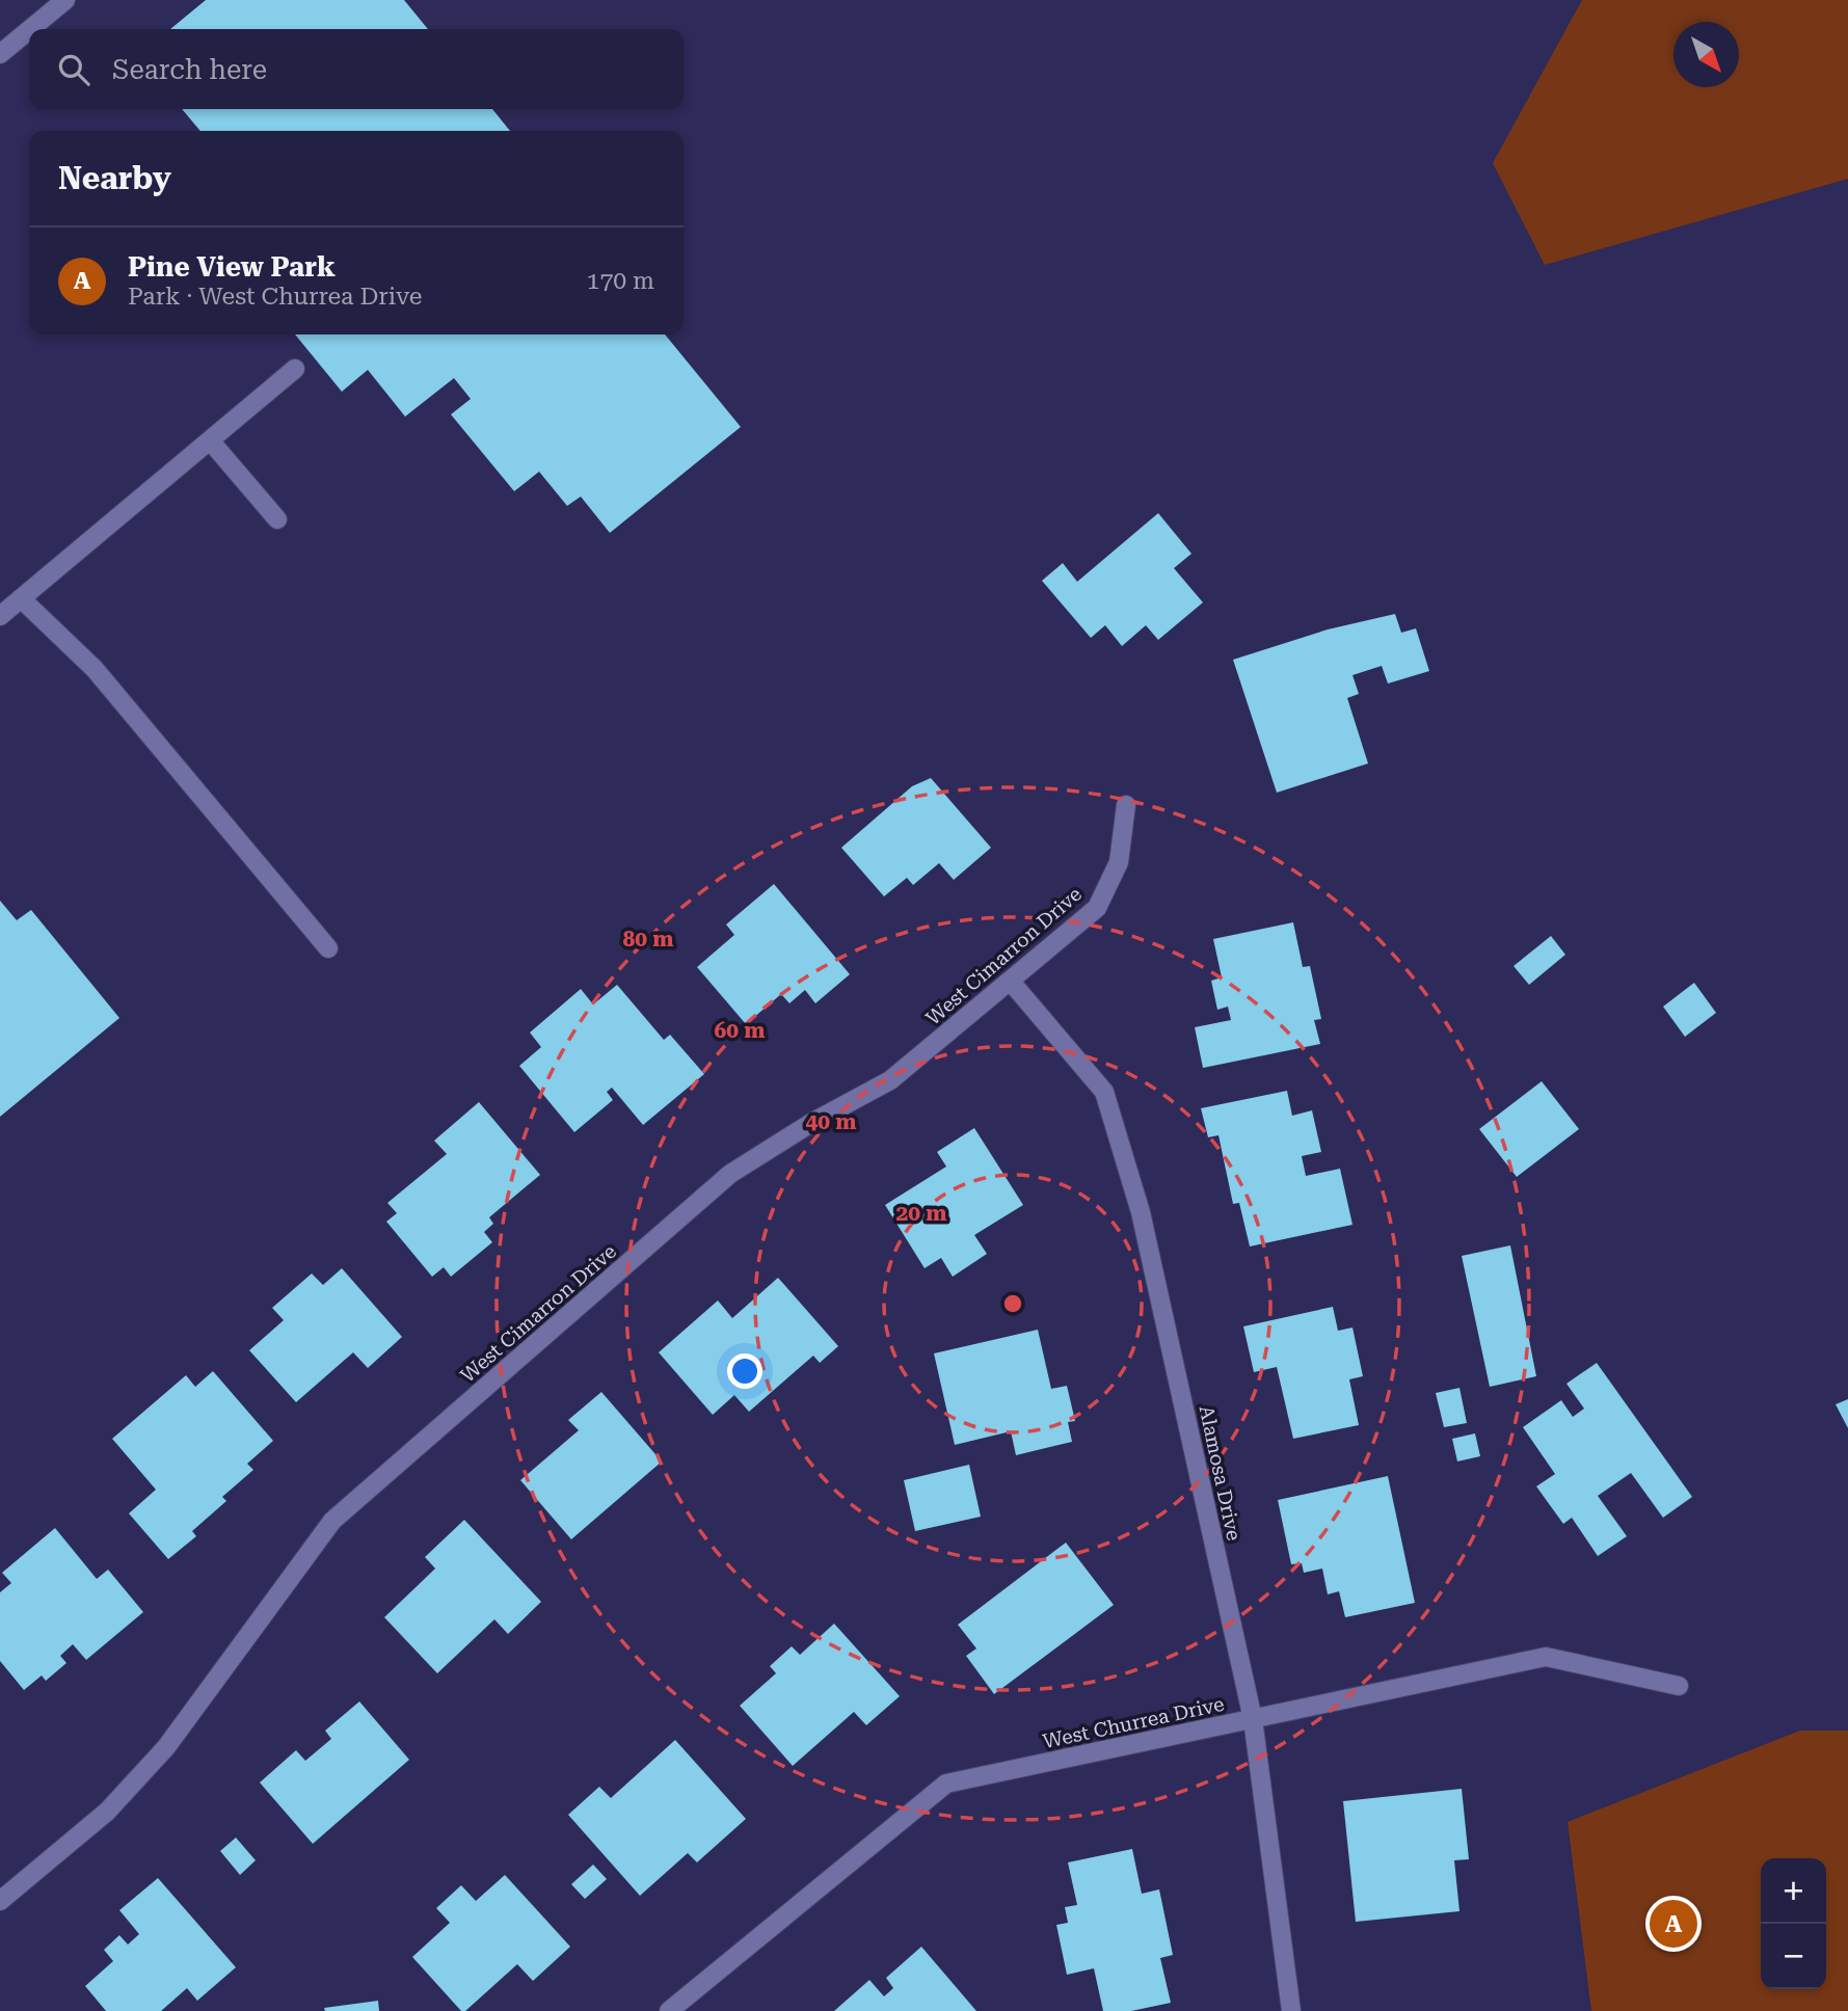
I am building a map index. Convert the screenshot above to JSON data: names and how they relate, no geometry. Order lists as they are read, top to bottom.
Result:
{
  "streets": {
    "street": ["West Cimarron Drive", "Alamosa Drive", "West Churrea Drive"]
  },
  "crossings": [
    ["West Cimarron Drive", "Alamosa Drive"],
    ["Alamosa Drive", "West Churrea Drive"]
  ],
  "north": "bottom right",
  "page": {
    "search": "Search here",
    "heading": "Nearby",
    "list": [
      {
        "mark": "A",
        "name": "Pine View Park",
        "note": "Park · West Churrea Drive",
        "value": "170 m"
      }
    ],
    "map_buttons": ["+", "−"],
    "pins": "A"
  },
  "rings": [
    "80 m",
    "60 m",
    "40 m",
    "20 m"
  ]
}
